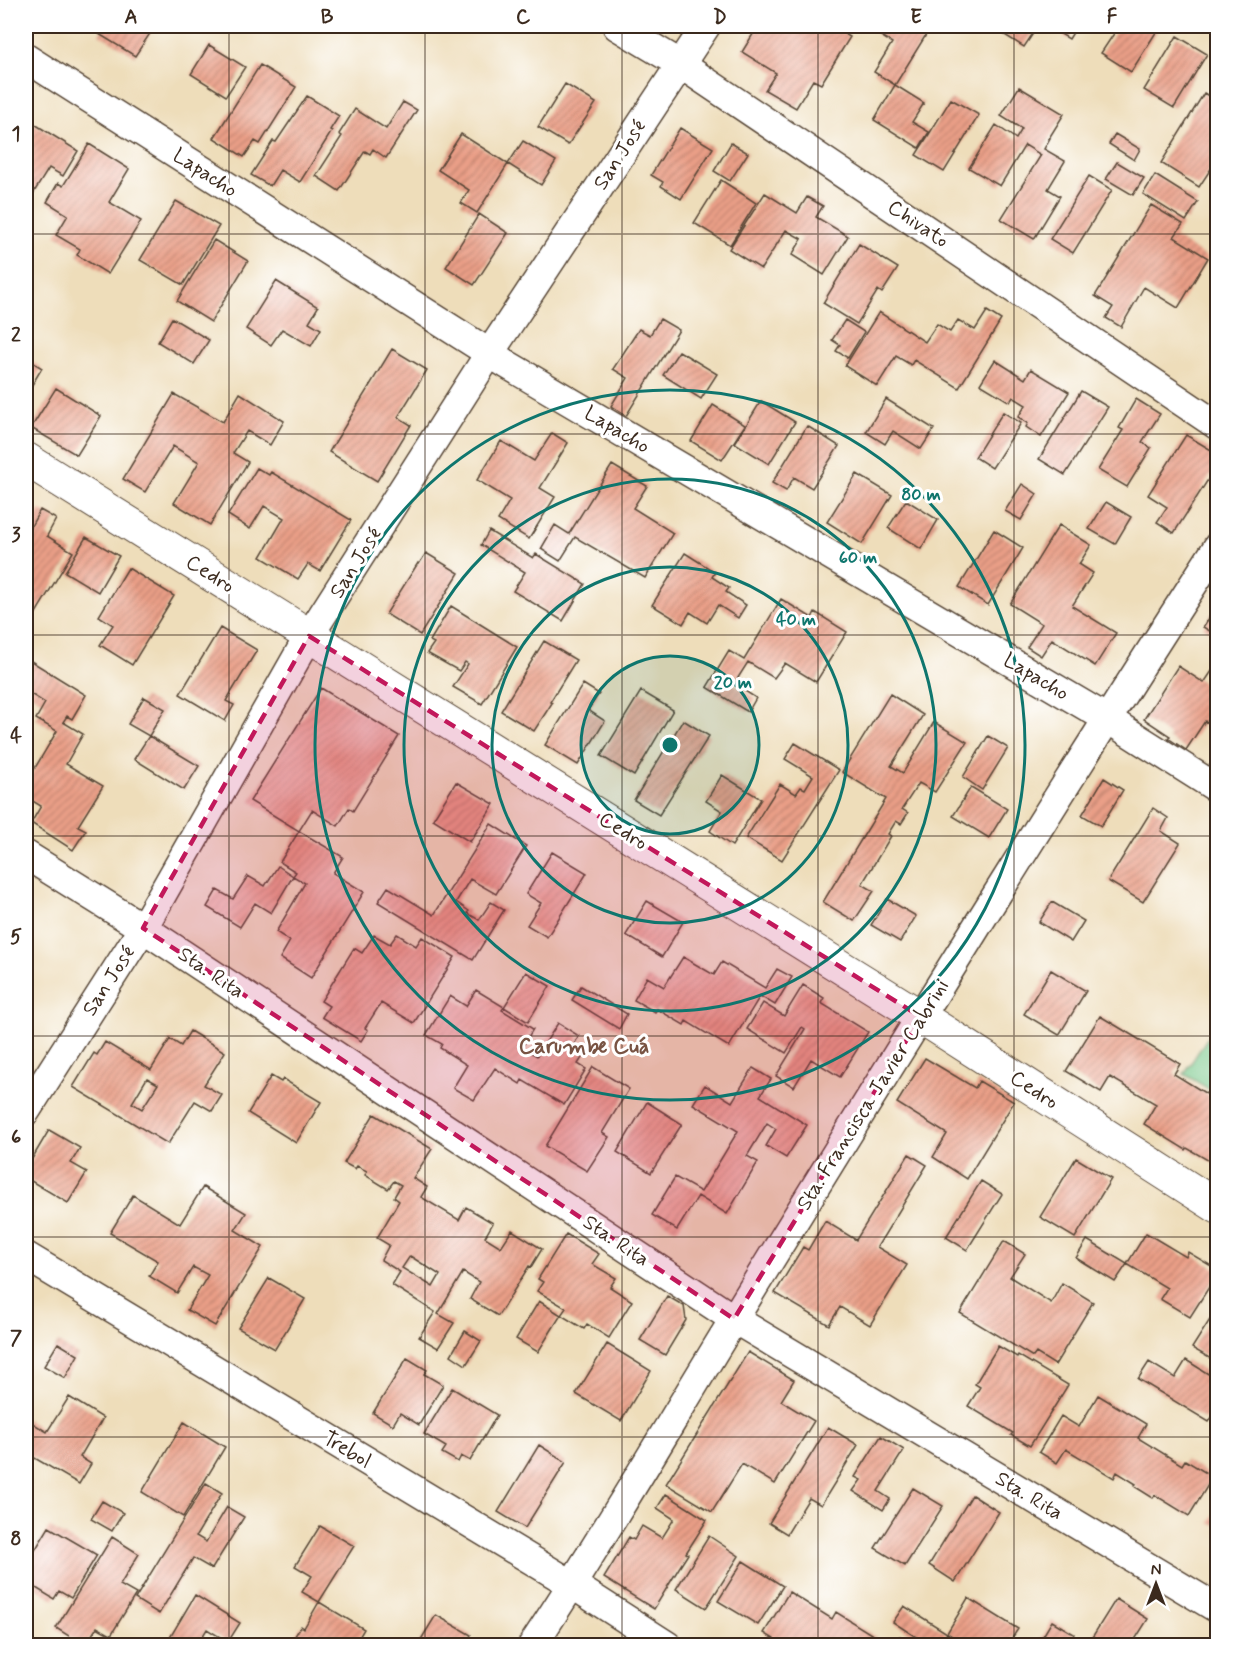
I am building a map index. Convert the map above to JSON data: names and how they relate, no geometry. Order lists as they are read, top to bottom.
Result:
{
  "streets": {
    "street": [
      "San José",
      "Lapacho",
      "Chivato",
      "Cedro",
      "Sta. Rita",
      "Sta. Francisca Javier Cabrini",
      "Trebol"
    ]
  },
  "crossings": [
    ["San José", "Lapacho"],
    ["San José", "Chivato"],
    ["San José", "Cedro"],
    ["San José", "Sta. Rita"],
    ["Lapacho", "Sta. Francisca Javier Cabrini"],
    ["Cedro", "Sta. Francisca Javier Cabrini"],
    ["Sta. Rita", "Sta. Francisca Javier Cabrini"],
    ["Sta. Francisca Javier Cabrini", "Trebol"]
  ],
  "districts": ["Carumbe Cuá"],
  "north": "top",
  "grid": {
    "columns": [
      "A",
      "B",
      "C",
      "D",
      "E",
      "F"
    ],
    "rows": [
      "1",
      "2",
      "3",
      "4",
      "5",
      "6",
      "7",
      "8"
    ]
  },
  "rings": [
    "80 m",
    "60 m",
    "40 m",
    "20 m"
  ]
}
